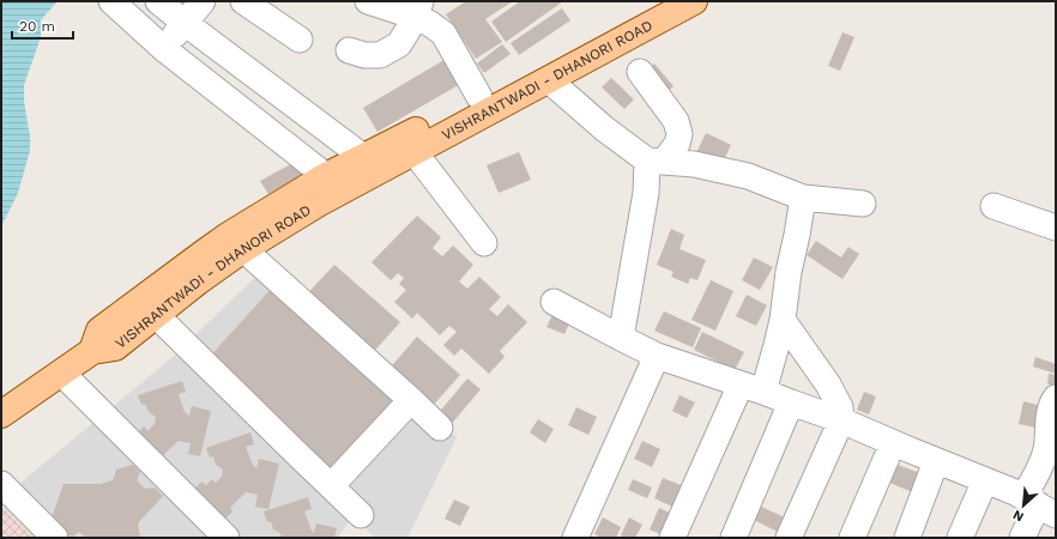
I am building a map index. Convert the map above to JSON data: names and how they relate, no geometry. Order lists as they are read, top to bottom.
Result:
{
  "streets": {
    "main road": ["VISHRANTWADI - DHANORI ROAD"]
  },
  "scale_bar": "20 m",
  "north": "bottom left"
}
